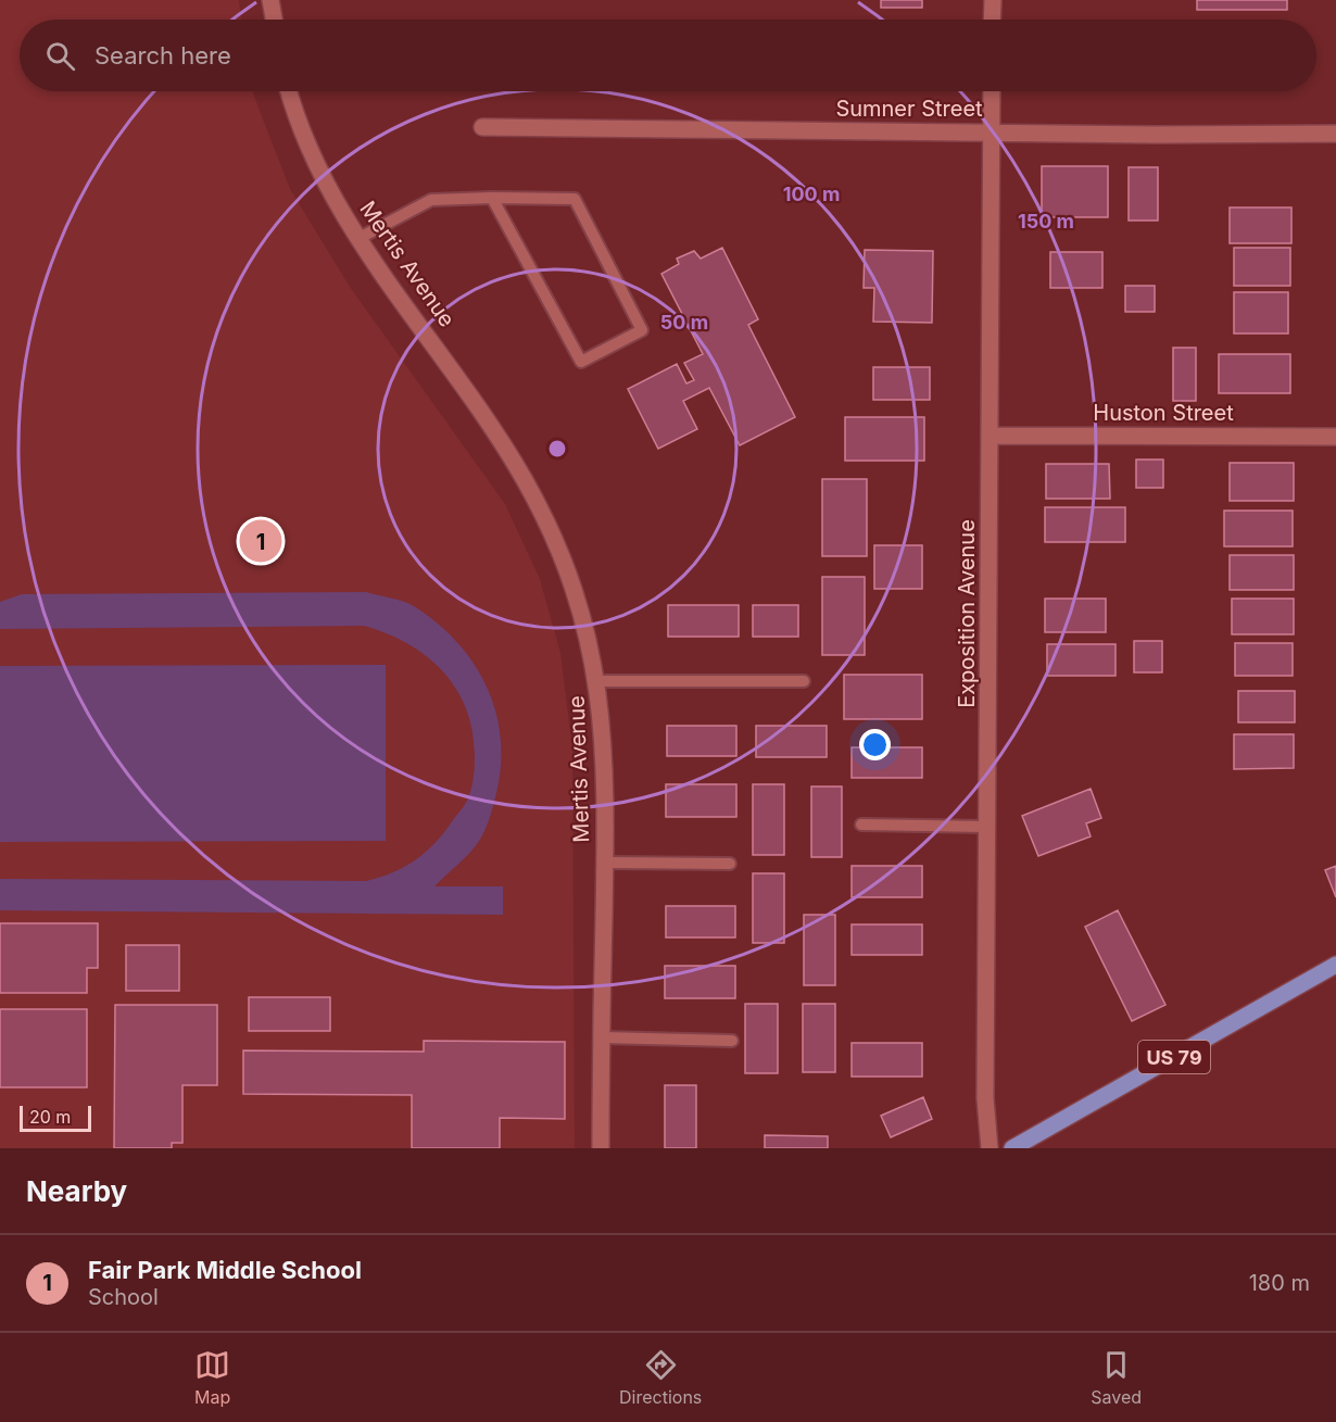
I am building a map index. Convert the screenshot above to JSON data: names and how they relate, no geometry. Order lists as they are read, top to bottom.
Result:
{
  "streets": {
    "main road": ["US 79"],
    "street": [
      "Sumner Street",
      "Mertis Avenue",
      "Huston Street",
      "Exposition Avenue"
    ]
  },
  "crossings": [
    ["Sumner Street", "Exposition Avenue"],
    ["Huston Street", "Exposition Avenue"]
  ],
  "scale_bar": "20 m",
  "page": {
    "search": "Search here",
    "pins": "1",
    "scale": "20 m",
    "heading": "Nearby",
    "list": [
      {
        "mark": "1",
        "name": "Fair Park Middle School",
        "note": "School",
        "value": "180 m"
      }
    ],
    "nav": ["Map", "Directions", "Saved"]
  },
  "rings": ["100 m", "150 m", "50 m"]
}
